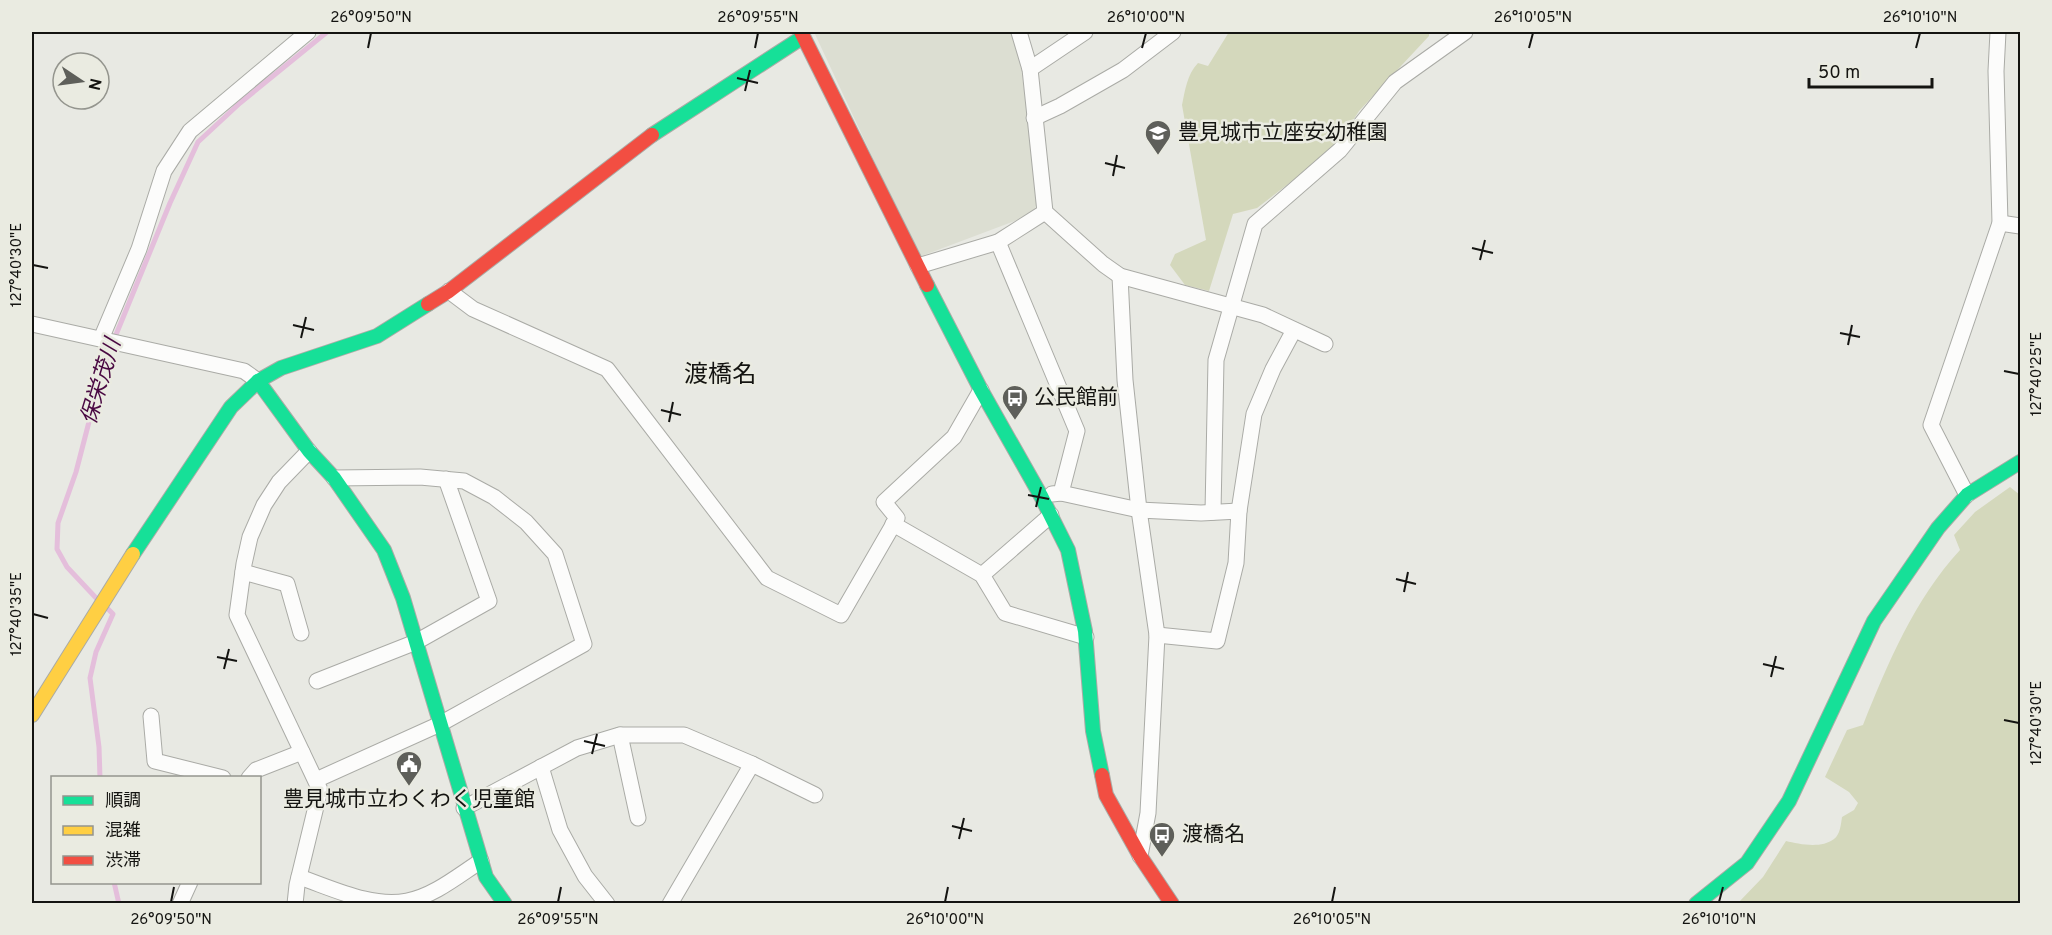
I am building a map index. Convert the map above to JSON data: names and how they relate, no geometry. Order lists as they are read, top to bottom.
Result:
{
  "districts": ["渡橋名"],
  "water": ["保栄茂川"],
  "places": {
    "school or university": ["豊見城市立座安幼稚園"],
    "bus stop": ["公民館前", "渡橋名"],
    "public building": ["豊見城市立わくわく児童館"]
  },
  "legend": ["順調", "混雑", "渋滞"],
  "scale_bar": "50 m",
  "north": "right",
  "coordinates": [
    "26°09'50\"N",
    "26°09'55\"N",
    "26°10'00\"N",
    "26°10'05\"N",
    "26°10'10\"N",
    "127°40'30\"E",
    "127°40'25\"E",
    "127°40'35\"E"
  ]
}
